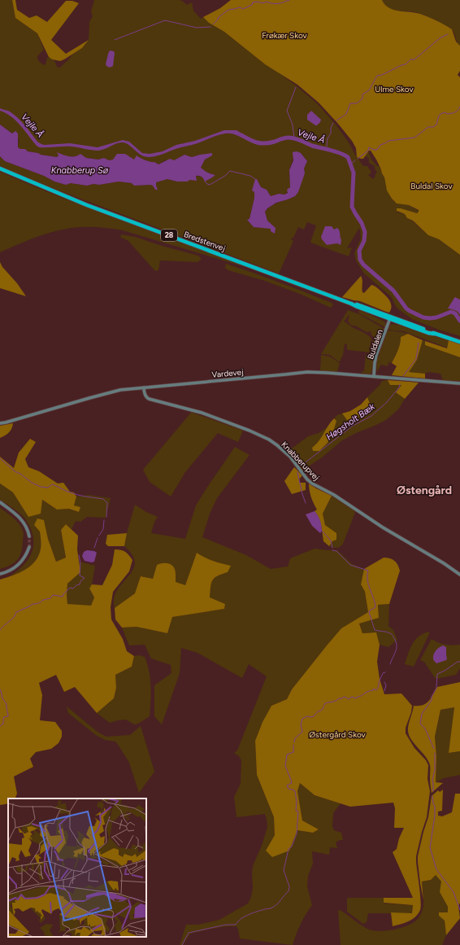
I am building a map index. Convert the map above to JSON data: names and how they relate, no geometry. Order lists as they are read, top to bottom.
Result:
{
  "streets": {
    "highway": ["28", "Bredstenvej"],
    "street": ["Buldalen", "Vardevej", "Knabberupvej"]
  },
  "crossings": [
    ["Bredstenvej", "Buldalen"],
    ["Buldalen", "Vardevej"],
    ["Vardevej", "Knabberupvej"]
  ],
  "districts": ["Østengård"],
  "water": ["Vejle Å", "Knabberup Sø", "Høgsholt Bæk"],
  "parks": [
    "Frøkær Skov",
    "Ulme Skov",
    "Buldal Skov",
    "Østergård Skov"
  ]
}
